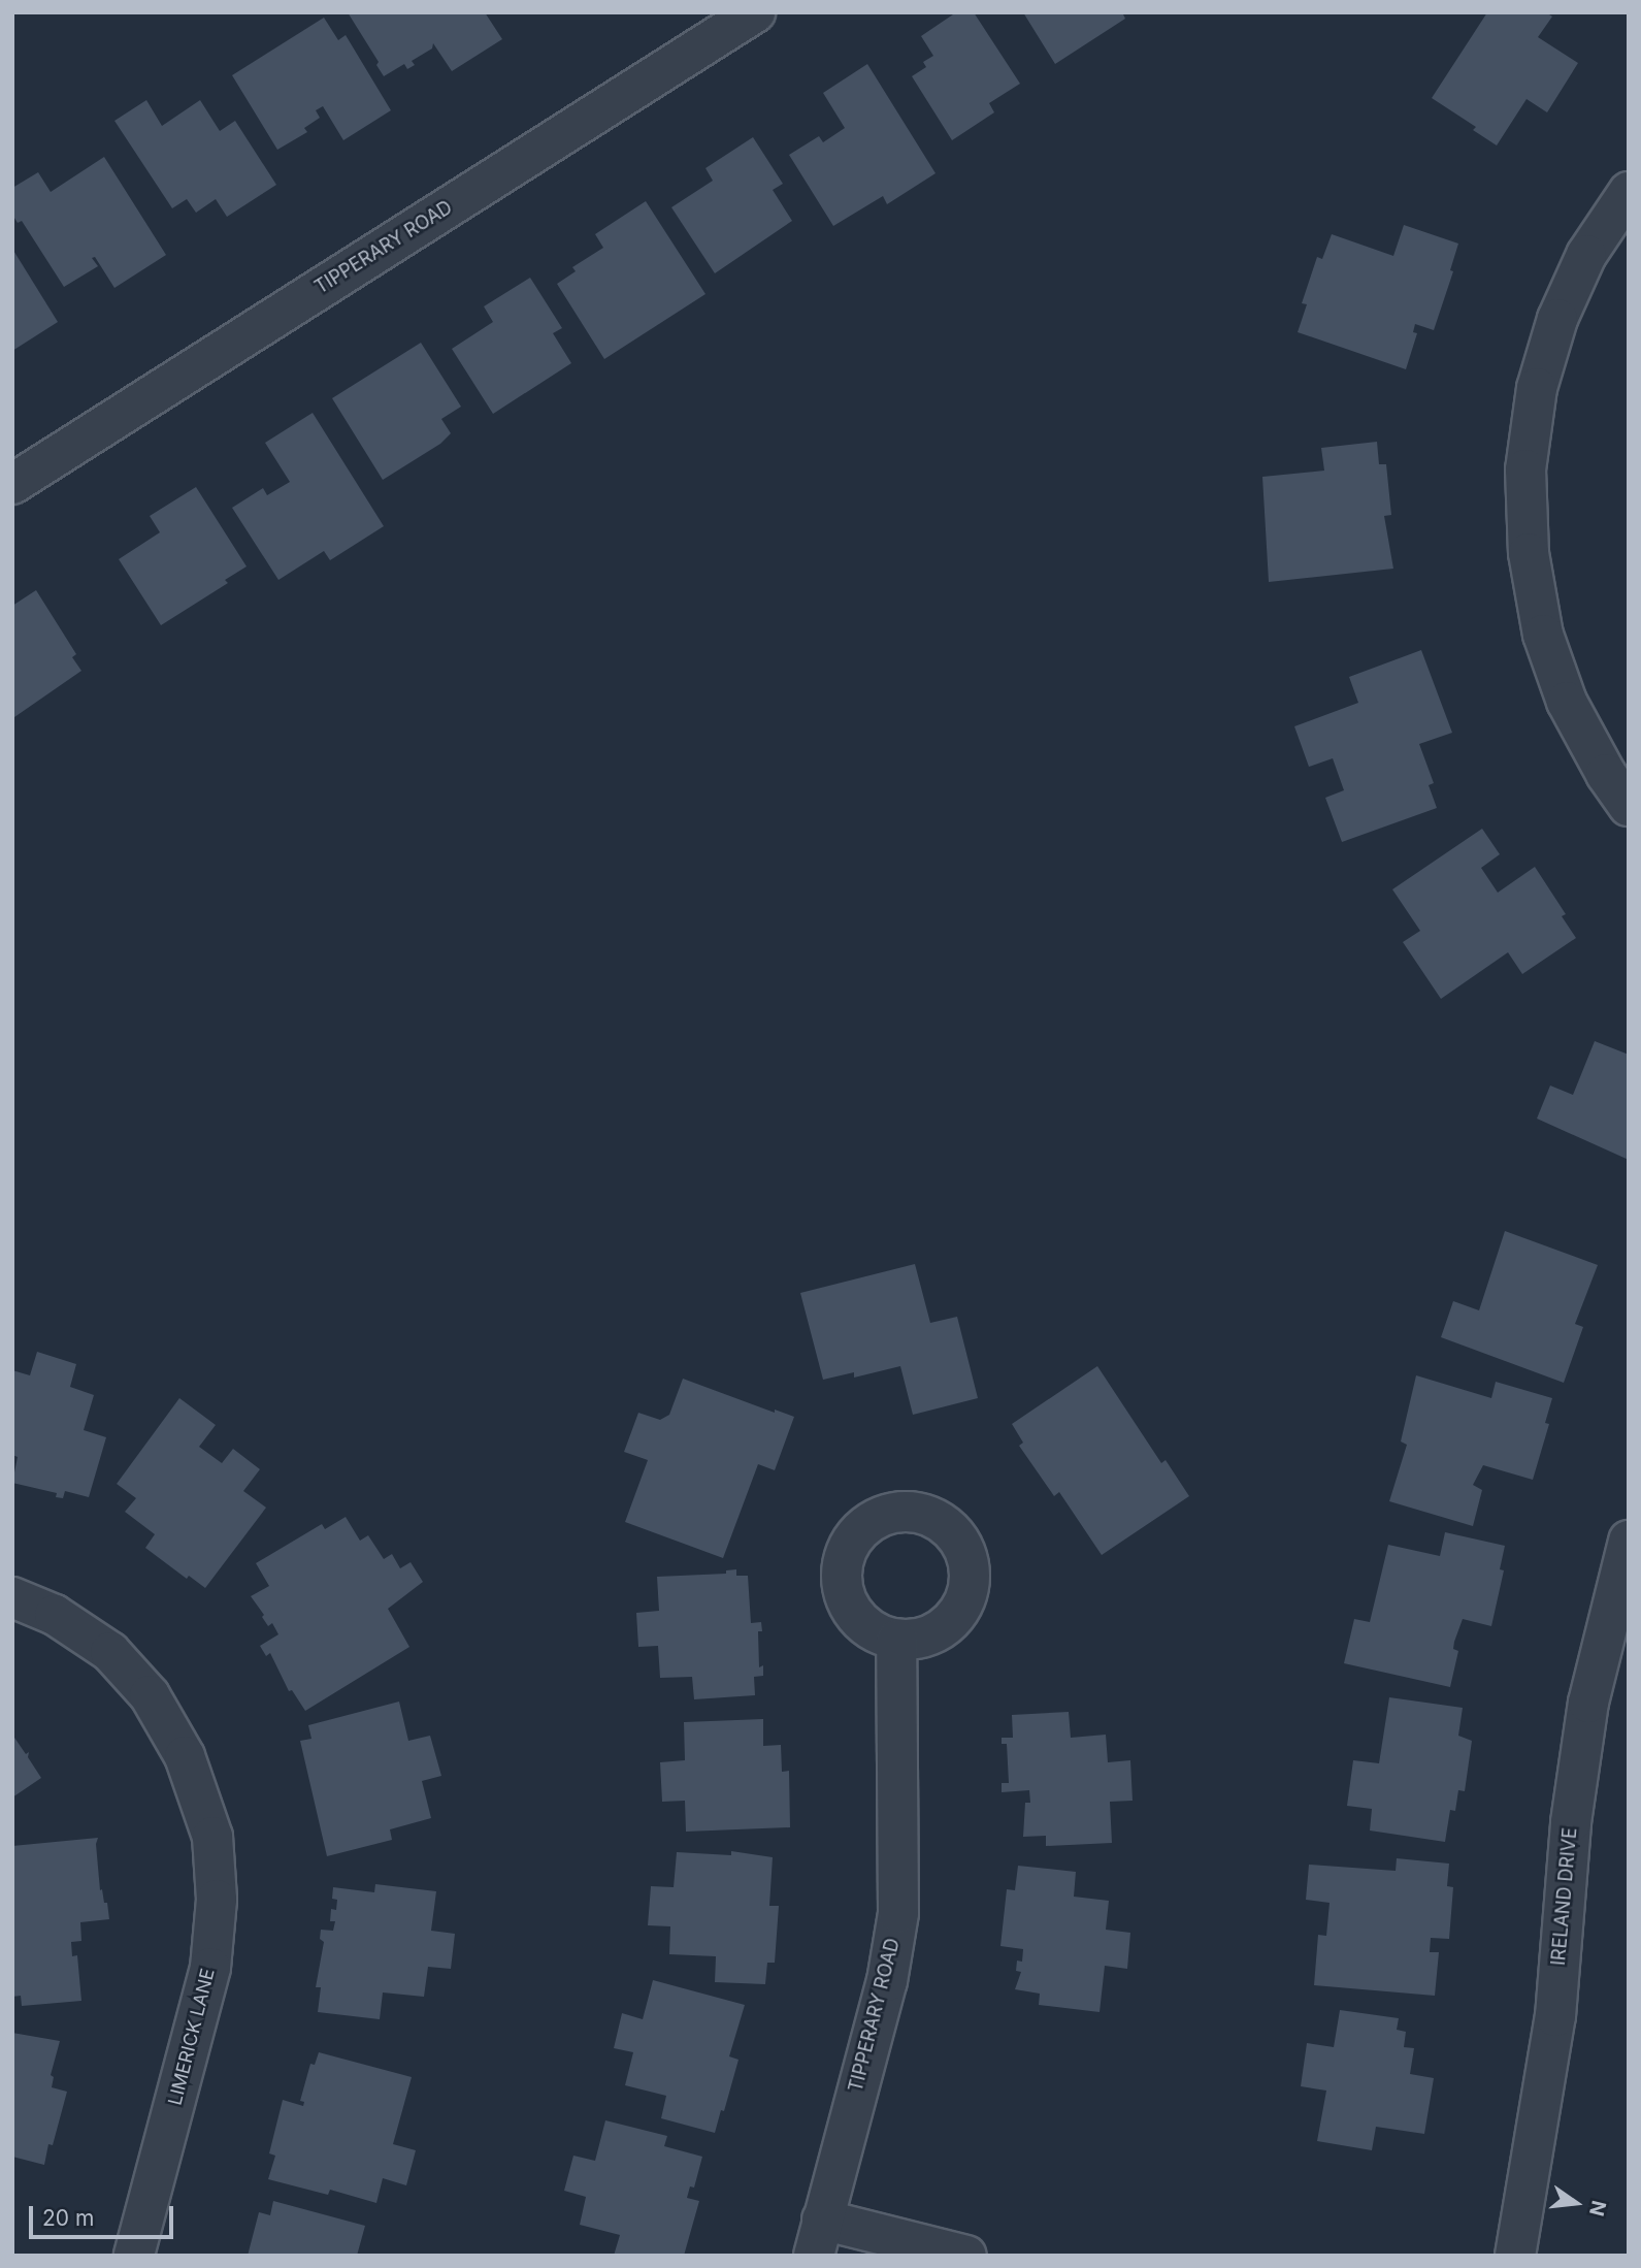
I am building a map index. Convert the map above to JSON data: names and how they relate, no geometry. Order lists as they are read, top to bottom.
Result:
{
  "streets": {
    "street": ["TIPPERARY ROAD", "IRELAND DRIVE", "LIMERICK LANE"]
  },
  "scale_bar": "20 m",
  "north": "right"
}
